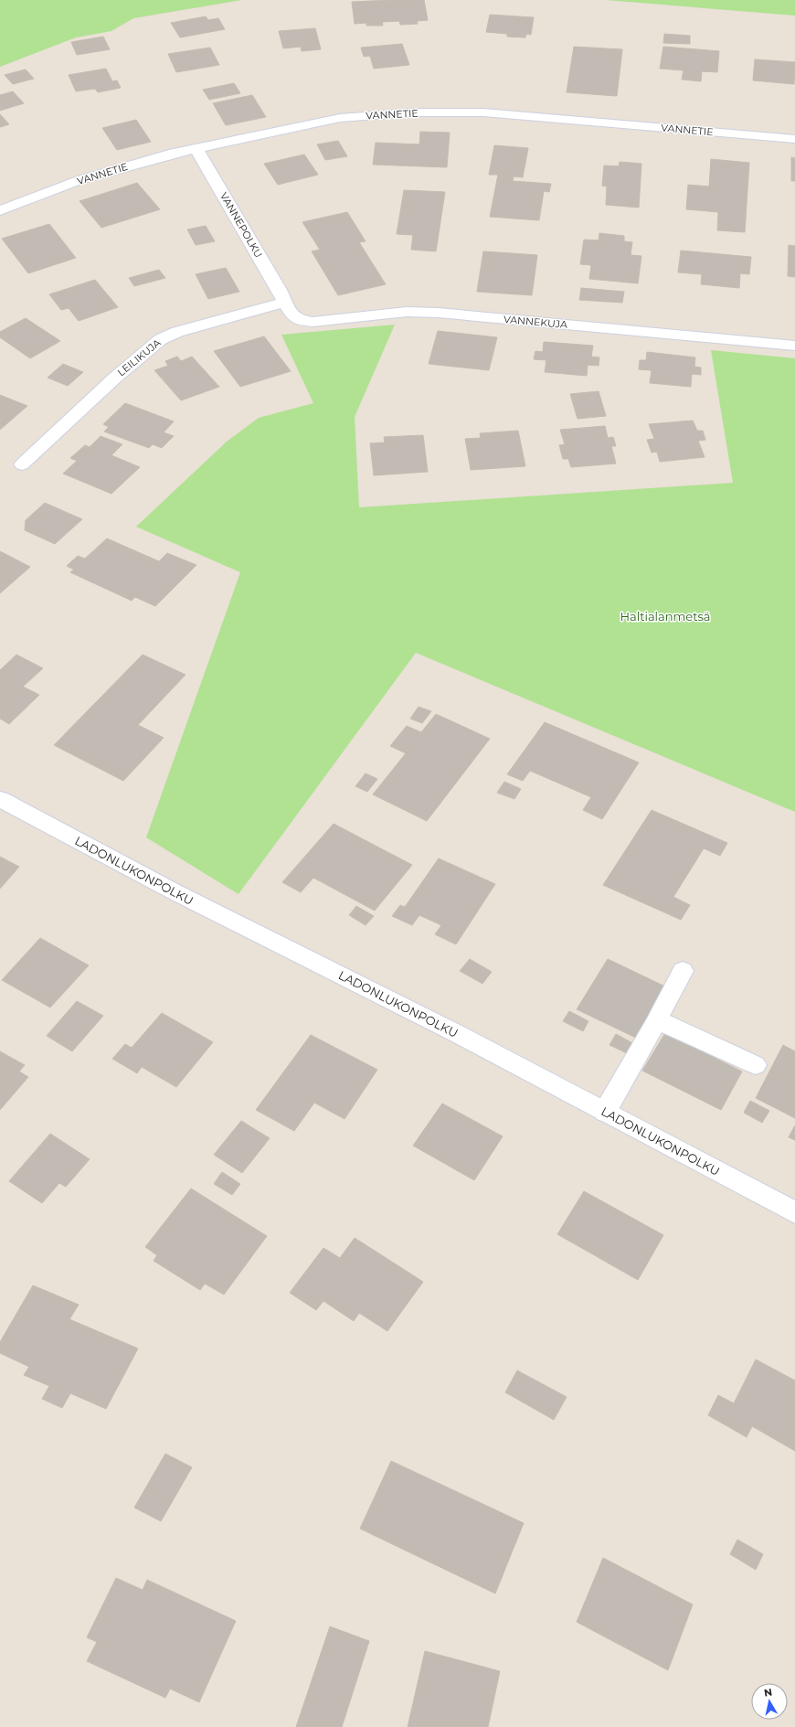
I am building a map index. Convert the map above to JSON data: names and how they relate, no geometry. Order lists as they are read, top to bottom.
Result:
{
  "streets": {
    "street": [
      "VANNETIE",
      "VANNEPOLKU",
      "VANNEKUJA",
      "LEILIKUJA",
      "LADONLUKONPOLKU"
    ]
  },
  "crossings": [
    ["VANNETIE", "VANNEPOLKU"],
    ["VANNEPOLKU", "VANNEKUJA"],
    ["VANNEPOLKU", "LEILIKUJA"],
    ["VANNEKUJA", "LEILIKUJA"]
  ],
  "parks": ["Haltialanmetsä"],
  "north": "top"
}
